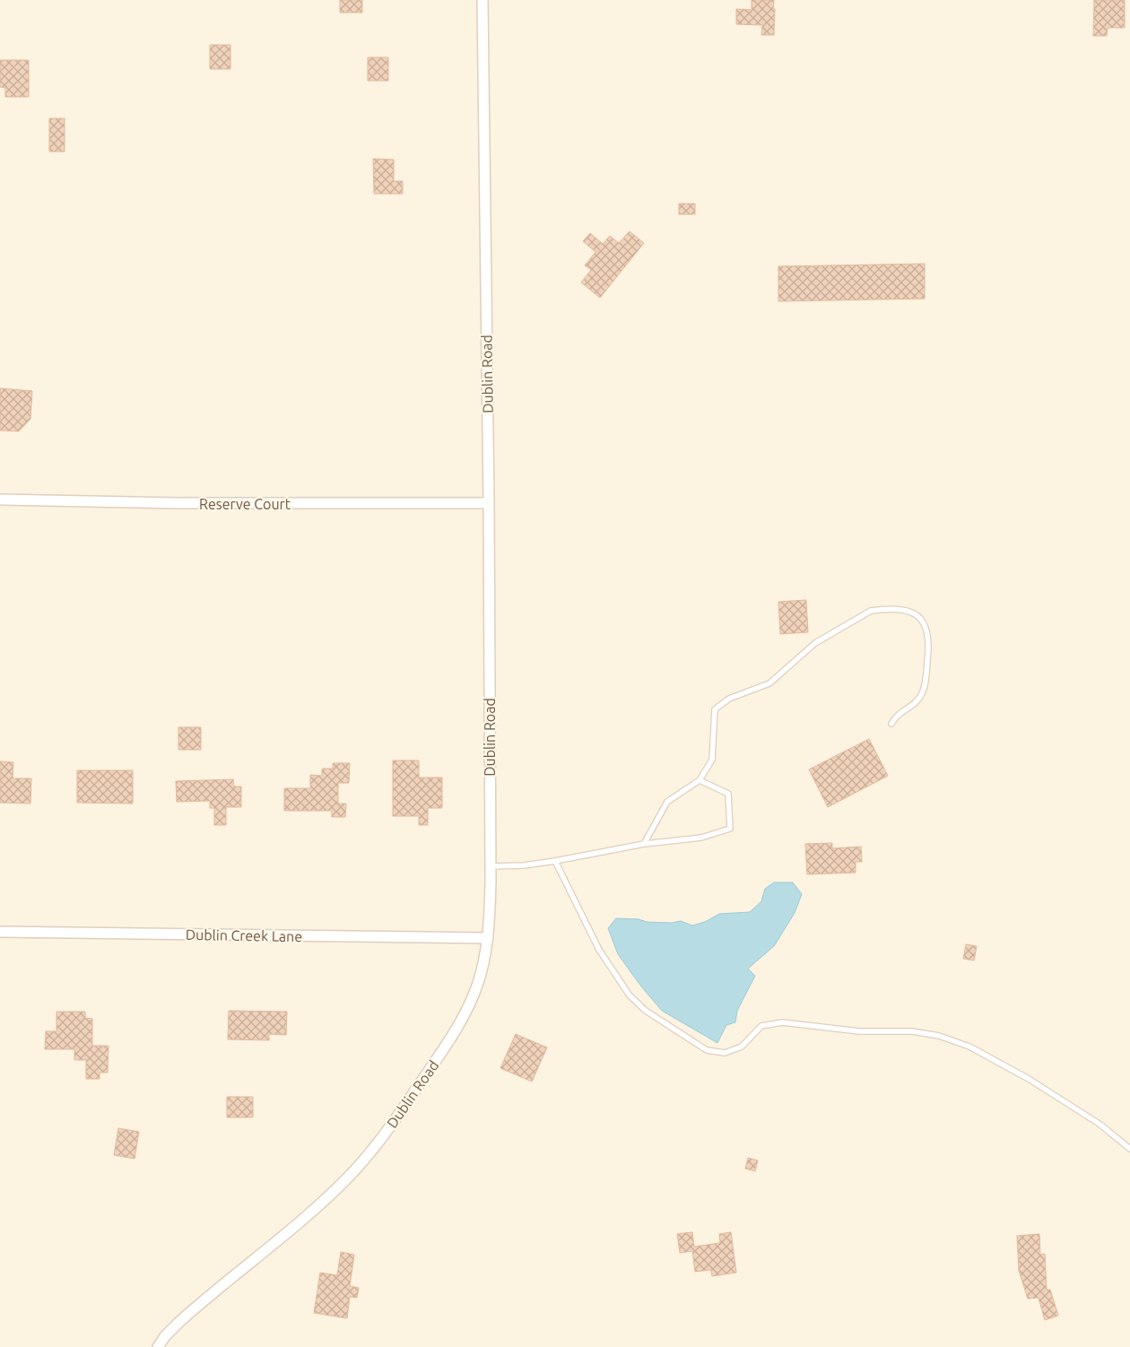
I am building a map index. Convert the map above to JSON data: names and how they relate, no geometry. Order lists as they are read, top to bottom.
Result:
{
  "streets": {
    "street": ["Dublin Road", "Reserve Court", "Dublin Creek Lane"]
  },
  "crossings": [
    ["Dublin Road", "Reserve Court"],
    ["Dublin Road", "Dublin Creek Lane"]
  ]
}
